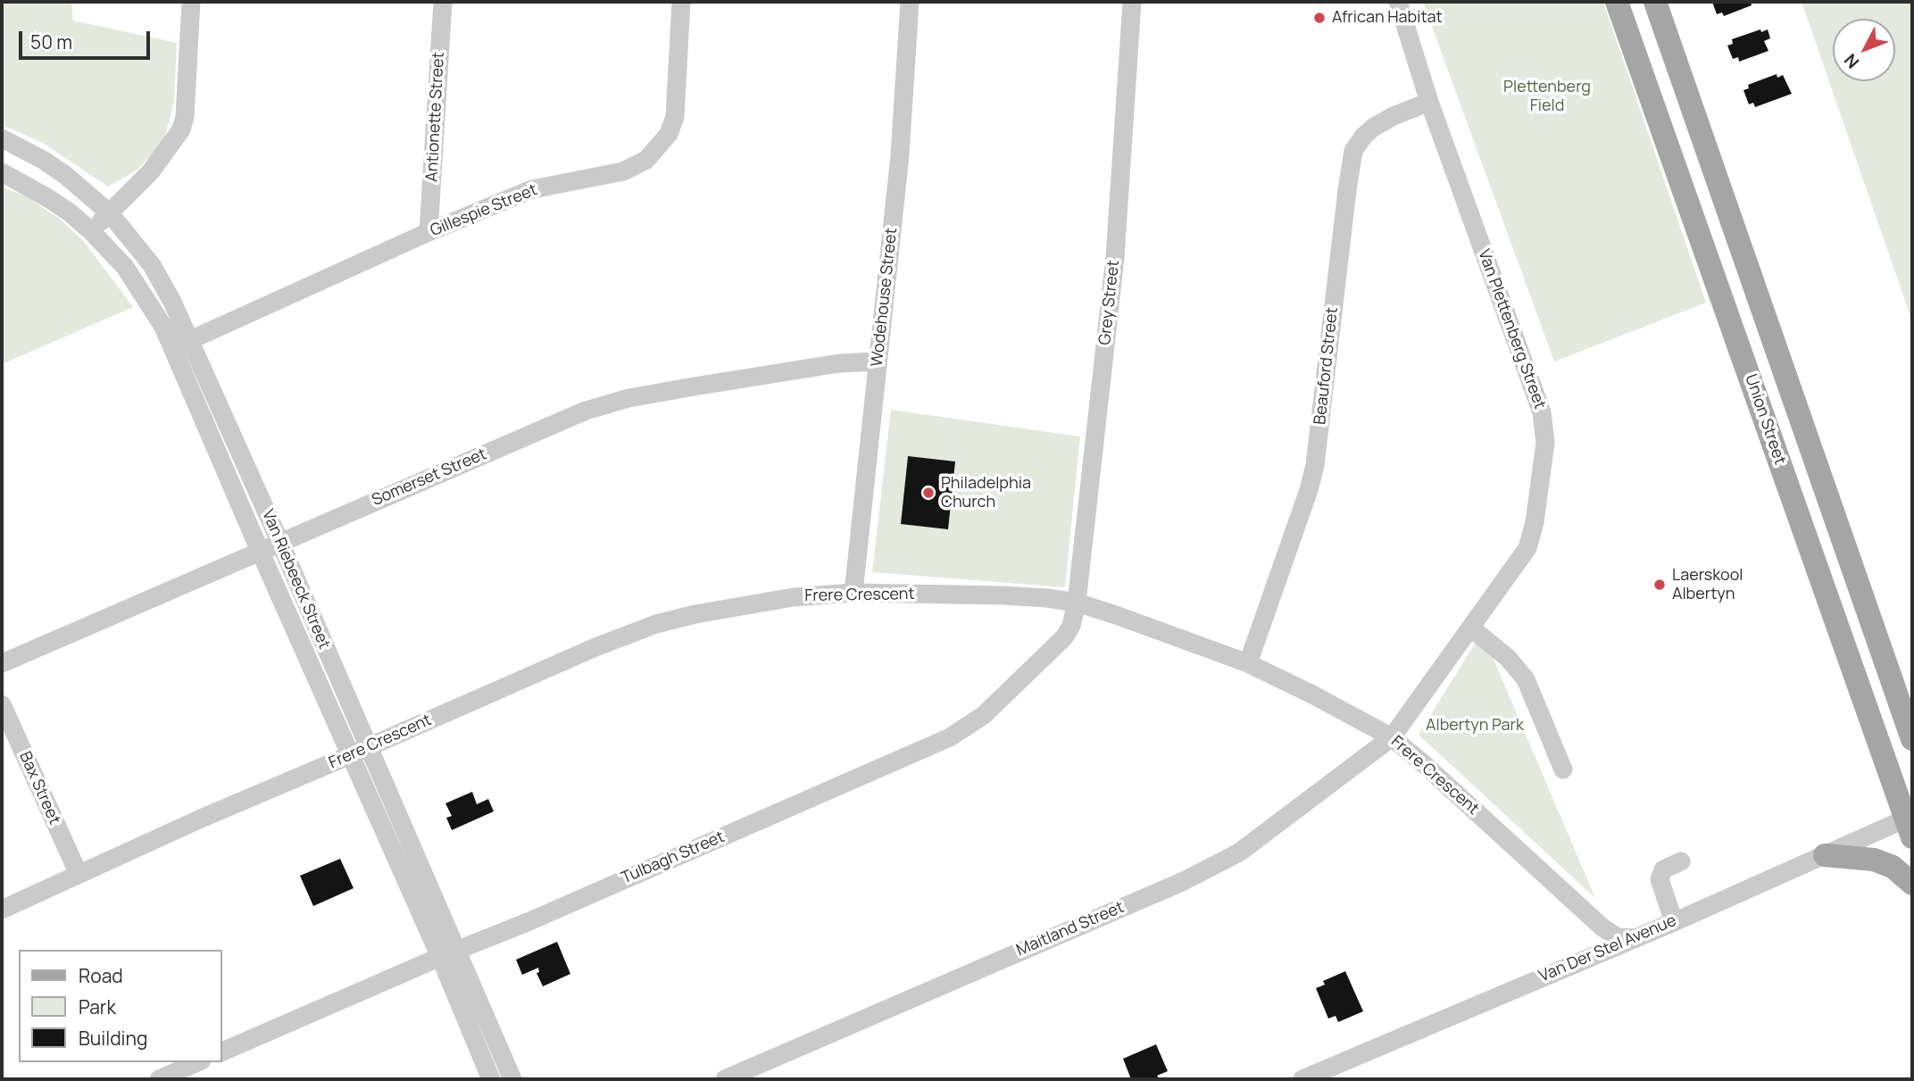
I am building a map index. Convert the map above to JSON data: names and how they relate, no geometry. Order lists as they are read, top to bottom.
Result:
{
  "streets": {
    "main road": ["Union Street"],
    "street": [
      "Antionette Street",
      "Gillespie Street",
      "Wodehouse Street",
      "Grey Street",
      "Van Plettenberg Street",
      "Beauford Street",
      "Somerset Street",
      "Van Riebeeck Street",
      "Frere Crescent",
      "Bax Street",
      "Tulbagh Street",
      "Maitland Street",
      "Van Der Stel Avenue"
    ]
  },
  "crossings": [
    ["Antionette Street", "Gillespie Street"],
    ["Gillespie Street", "Van Riebeeck Street"],
    ["Wodehouse Street", "Somerset Street"],
    ["Wodehouse Street", "Frere Crescent"],
    ["Grey Street", "Frere Crescent"],
    ["Grey Street", "Tulbagh Street"],
    ["Van Plettenberg Street", "Beauford Street"],
    ["Van Plettenberg Street", "Frere Crescent"],
    ["Van Plettenberg Street", "Maitland Street"],
    ["Beauford Street", "Frere Crescent"],
    ["Union Street", "Van Der Stel Avenue"],
    ["Somerset Street", "Van Riebeeck Street"],
    ["Van Riebeeck Street", "Frere Crescent"],
    ["Van Riebeeck Street", "Tulbagh Street"],
    ["Frere Crescent", "Bax Street"],
    ["Frere Crescent", "Tulbagh Street"],
    ["Frere Crescent", "Maitland Street"],
    ["Frere Crescent", "Van Der Stel Avenue"]
  ],
  "parks": ["Plettenberg Field", "Albertyn Park"],
  "places": ["African Habitat", "Philadelphia Church", "Laerskool Albertyn"],
  "legend": ["Road", "Park", "Building"],
  "scale_bar": "50 m",
  "north": "bottom left"
}
